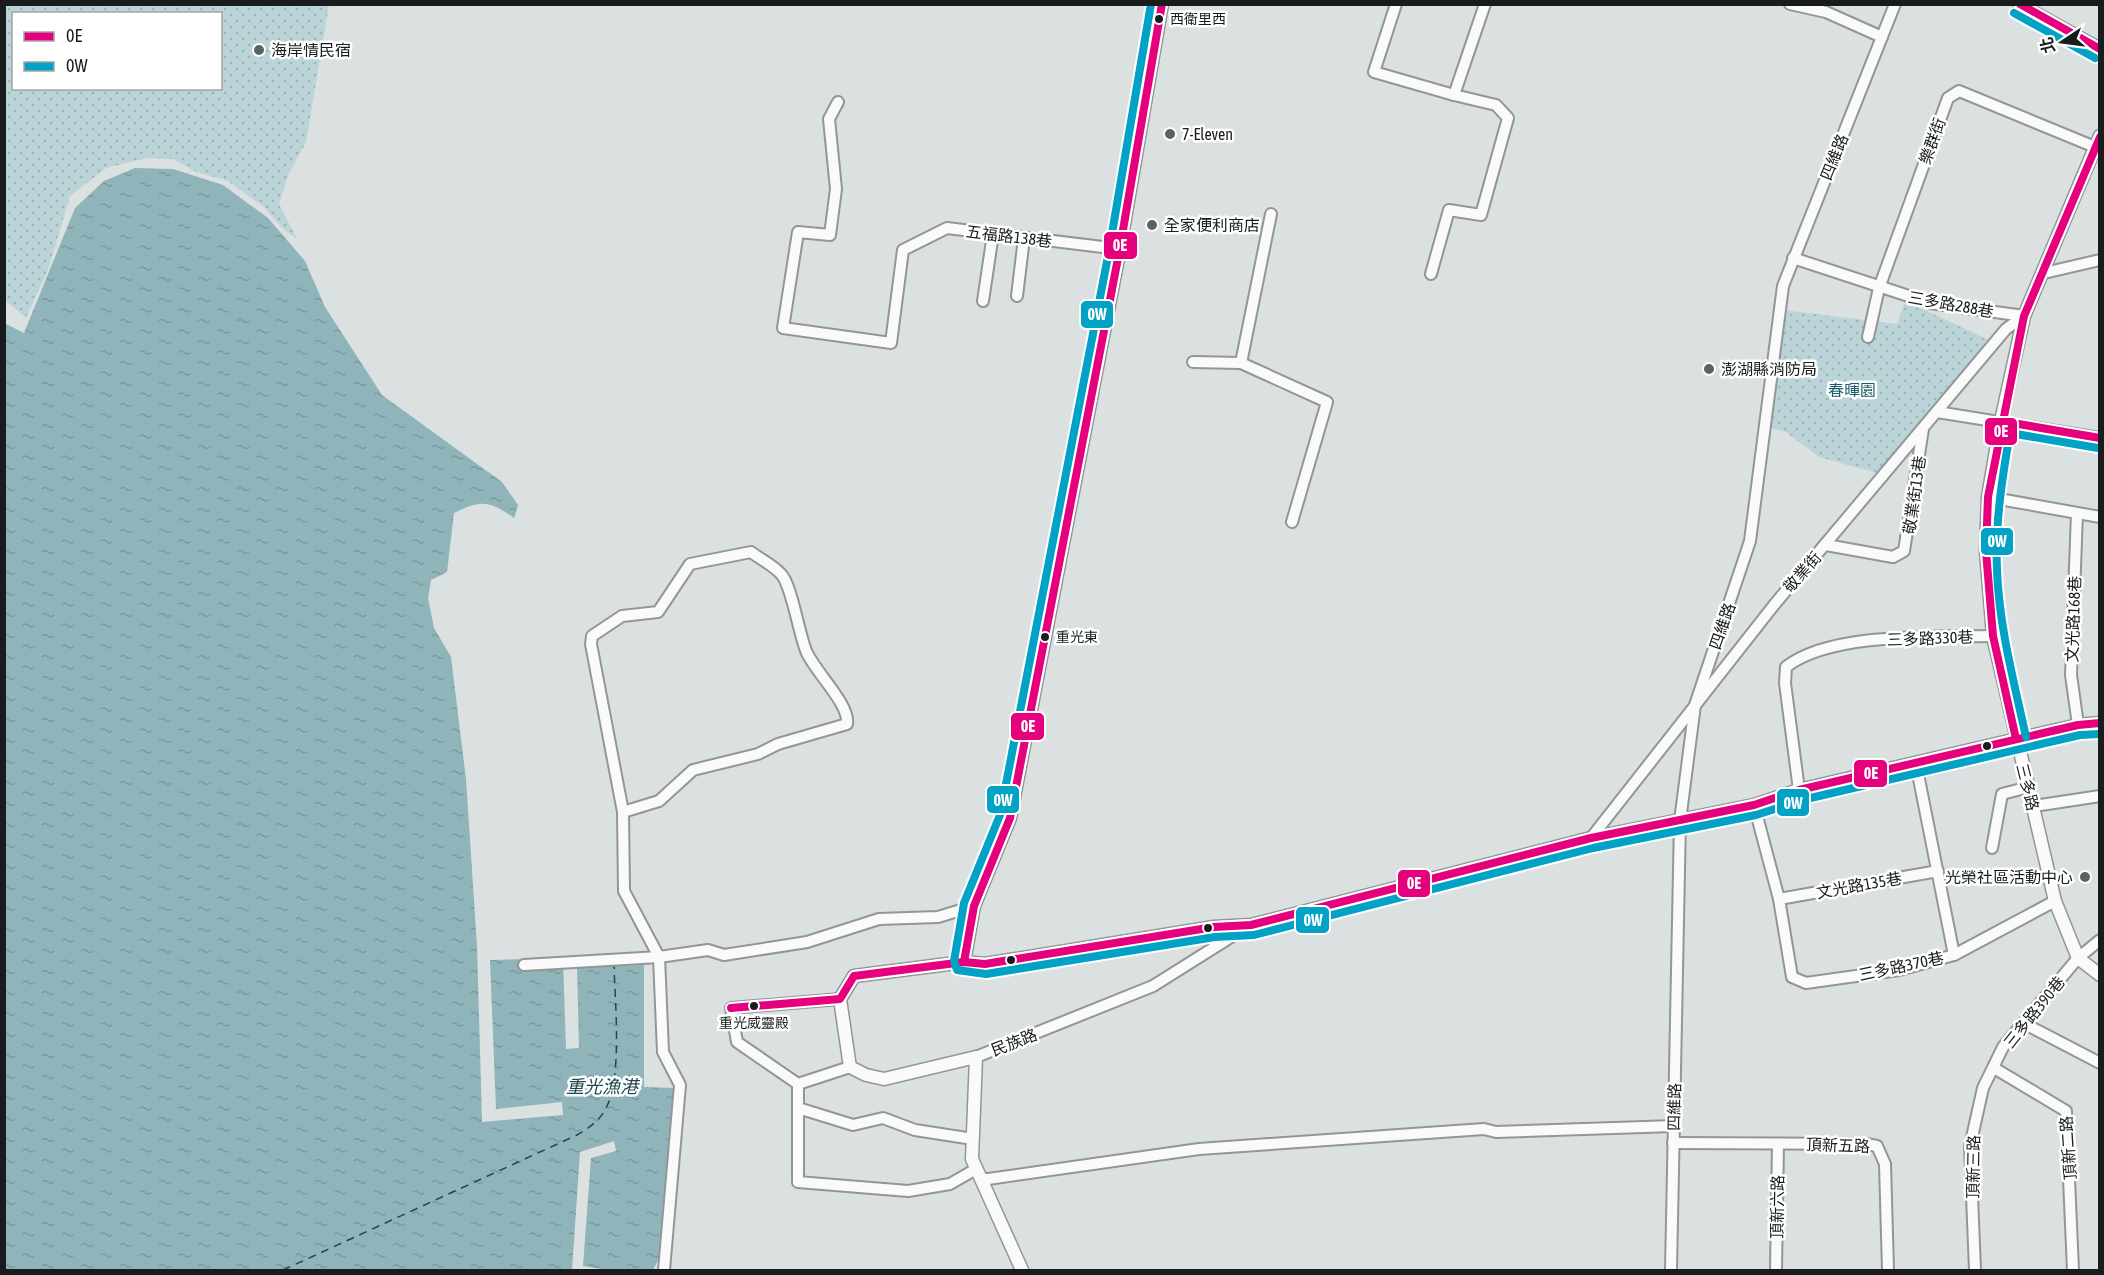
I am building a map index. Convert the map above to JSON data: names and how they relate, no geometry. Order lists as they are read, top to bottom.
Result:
{
  "streets": {
    "street": [
      "樂群街",
      "四維路",
      "五福路138巷",
      "三多路288巷",
      "敬業街13巷",
      "敬業街",
      "文光路168巷",
      "三多路330巷",
      "三多路",
      "文光路135巷",
      "三多路370巷",
      "三多路390巷",
      "民族路",
      "頂新五路",
      "頂新二路",
      "頂新三路",
      "頂新六路"
    ]
  },
  "crossings": [
    ["樂群街", "三多路288巷"],
    ["樂群街", "三多路"],
    ["四維路", "三多路288巷"],
    ["四維路", "敬業街"],
    ["四維路", "頂新五路"],
    ["三多路288巷", "敬業街"],
    ["三多路288巷", "三多路"],
    ["敬業街13巷", "敬業街"],
    ["敬業街", "三多路"],
    ["三多路330巷", "三多路"],
    ["三多路", "三多路370巷"],
    ["三多路", "三多路390巷"],
    ["文光路135巷", "三多路370巷"],
    ["三多路390巷", "頂新二路"],
    ["三多路390巷", "頂新三路"],
    ["頂新五路", "頂新六路"],
    ["頂新二路", "頂新三路"]
  ],
  "water": ["重光漁港"],
  "parks": ["春暉園"],
  "places": [
    "西衛里西",
    "海岸情民宿",
    "7-Eleven",
    "全家便利商店",
    "澎湖縣消防局",
    "重光東",
    "光榮社區活動中心",
    "重光威靈殿"
  ],
  "lines": ["transit line 0E", "transit line 0W"],
  "legend": ["0E", "0W"],
  "north": "left"
}
